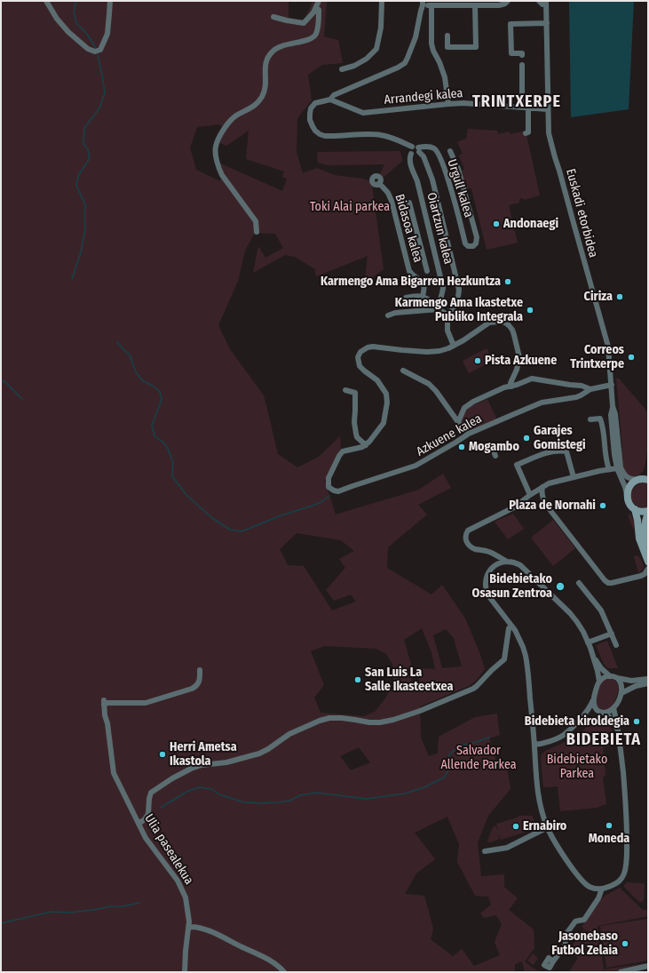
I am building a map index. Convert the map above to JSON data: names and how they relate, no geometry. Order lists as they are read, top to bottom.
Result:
{
  "streets": {
    "street": [
      "Arrandegi kalea",
      "Urgull kalea",
      "Euskadi etorbidea",
      "Bidasoa kalea",
      "Oiartzun kalea",
      "Azkuene kalea",
      "Ulia pasealekua"
    ]
  },
  "crossings": [
    ["Arrandegi kalea", "Euskadi etorbidea"]
  ],
  "districts": ["TRINTXERPE", "BIDEBIETA"],
  "parks": ["Toki Alai parkea", "Salvador Allende Parkea", "Bidebietako Parkea"],
  "places": [
    "Andonaegi",
    "Karmengo Ama Bigarren Hezkuntza",
    "Ciriza",
    "Karmengo Ama Ikastetxe Publiko Integrala",
    "Correos Trintxerpe",
    "Pista Azkuene",
    "Garajes Gomistegi",
    "Mogambo",
    "Plaza de Nornahi",
    "Bidebietako Osasun Zentroa",
    "San Luis La Salle Ikasteetxea",
    "Bidebieta kiroldegia",
    "Herri Ametsa Ikastola",
    "Moneda",
    "Ernabiro",
    "Jasonebaso Futbol Zelaia"
  ]
}
